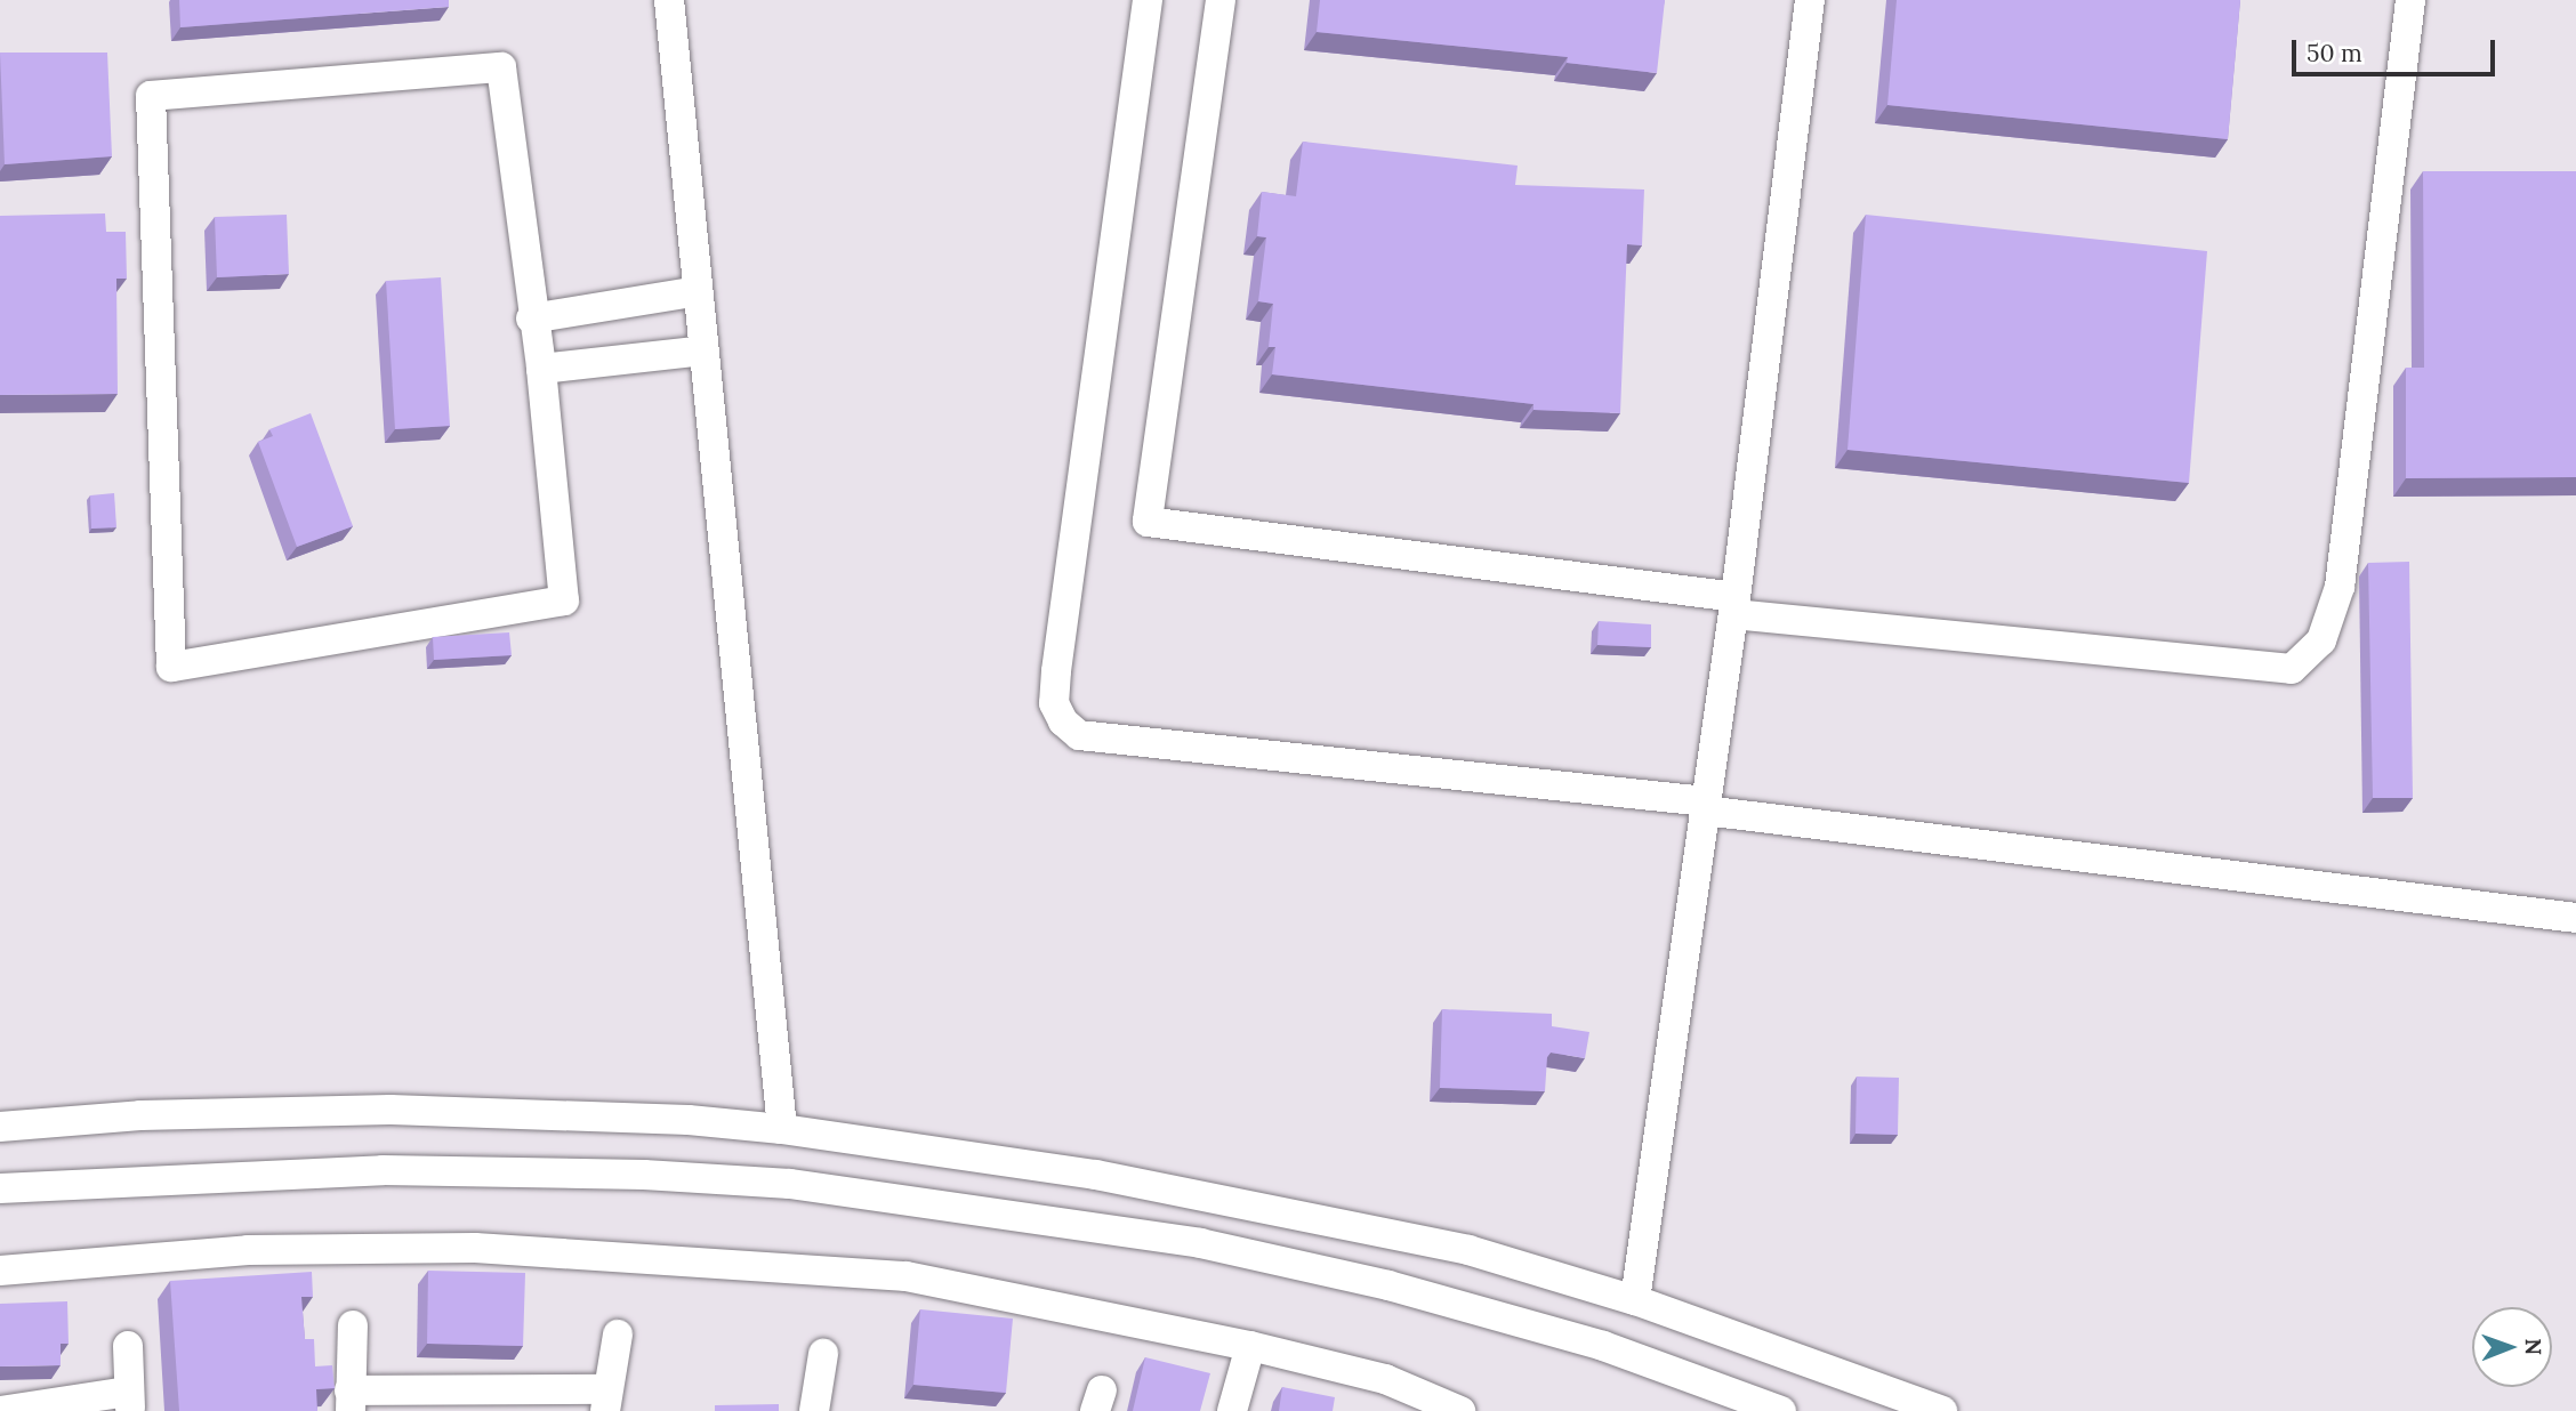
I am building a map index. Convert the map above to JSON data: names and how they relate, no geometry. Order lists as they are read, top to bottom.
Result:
{
  "scale_bar": "50 m",
  "north": "right"
}
